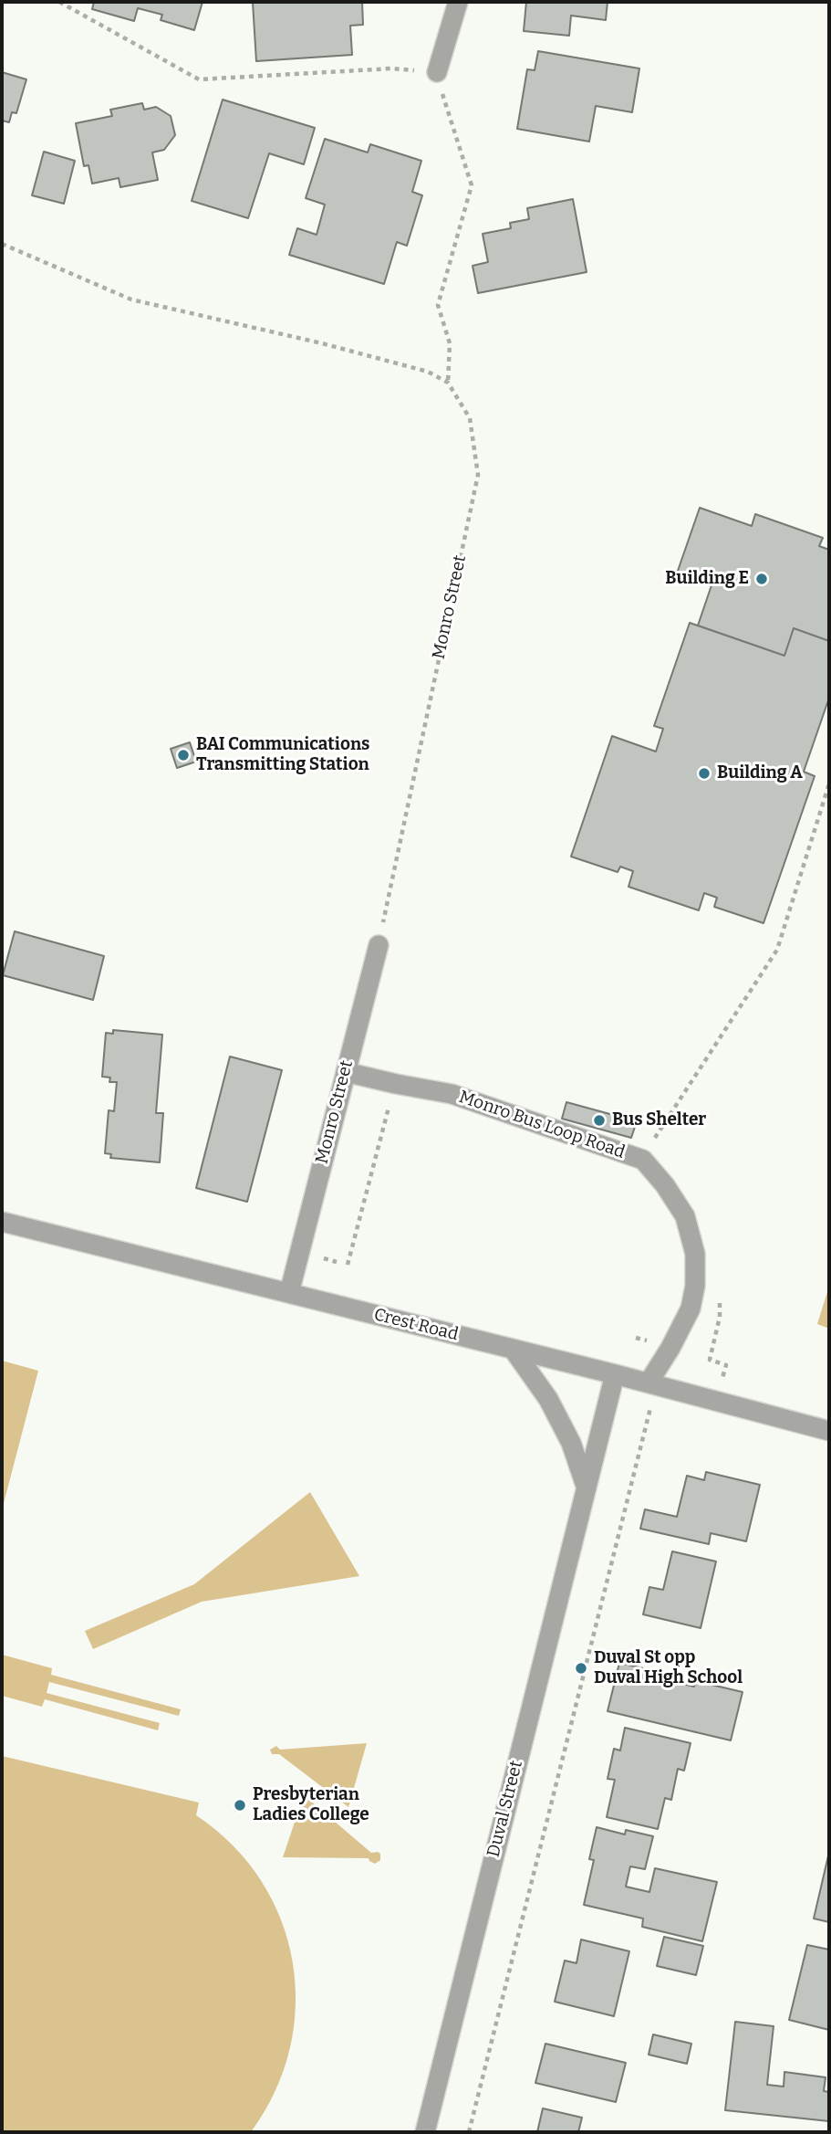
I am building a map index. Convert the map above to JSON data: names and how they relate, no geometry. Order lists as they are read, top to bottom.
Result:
{
  "streets": {
    "street": [
      "Monro Street",
      "Monro Bus Loop Road",
      "Crest Road",
      "Duval Street"
    ]
  },
  "crossings": [
    ["Monro Street", "Monro Bus Loop Road"],
    ["Monro Street", "Crest Road"],
    ["Monro Bus Loop Road", "Crest Road"],
    ["Crest Road", "Duval Street"]
  ],
  "places": [
    "Building E",
    "BAI Communications Transmitting Station",
    "Building A",
    "Bus Shelter",
    "Duval St opp Duval High School",
    "Presbyterian Ladies College"
  ]
}
